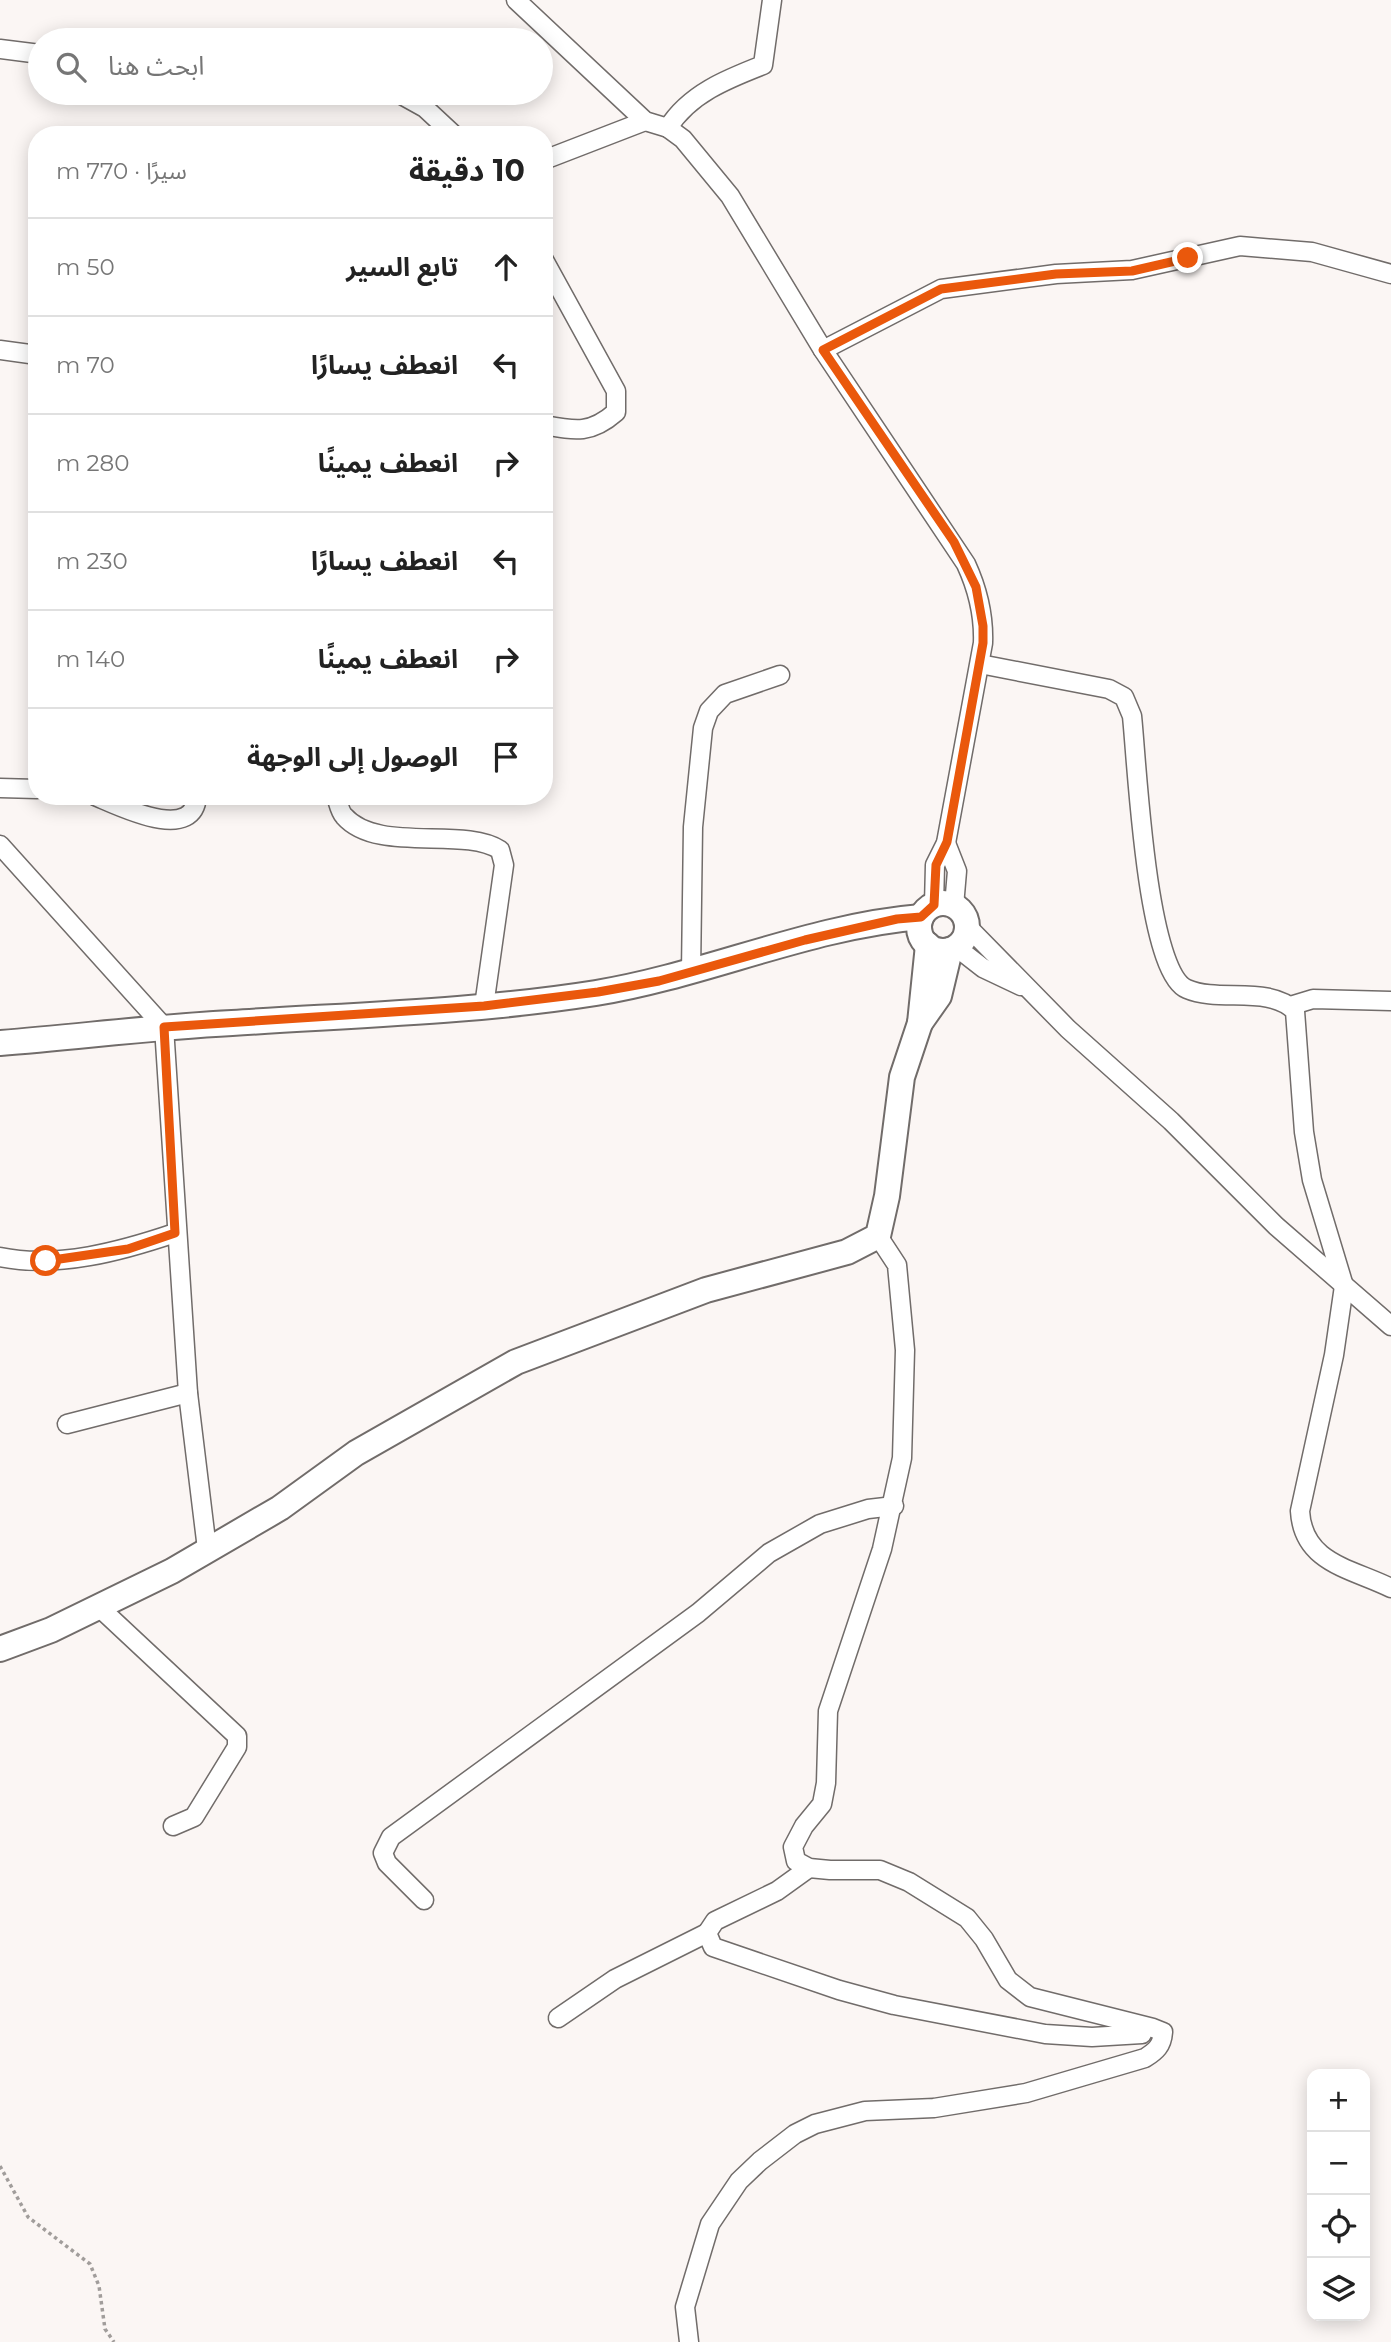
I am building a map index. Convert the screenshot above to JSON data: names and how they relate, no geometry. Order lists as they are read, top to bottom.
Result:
{
  "page": {
    "search": "ابحث هنا",
    "heading": ["10 دقيقة", "سيرًا · 770 m"],
    "list": [
      ["تابع السير", "50 m"],
      ["انعطف يسارًا", "70 m"],
      ["انعطف يمينًا", "280 m"],
      ["انعطف يسارًا", "230 m"],
      ["انعطف يمينًا", "140 m"],
      "الوصول إلى الوجهة"
    ],
    "map_buttons": ["+", "−"]
  }
}
